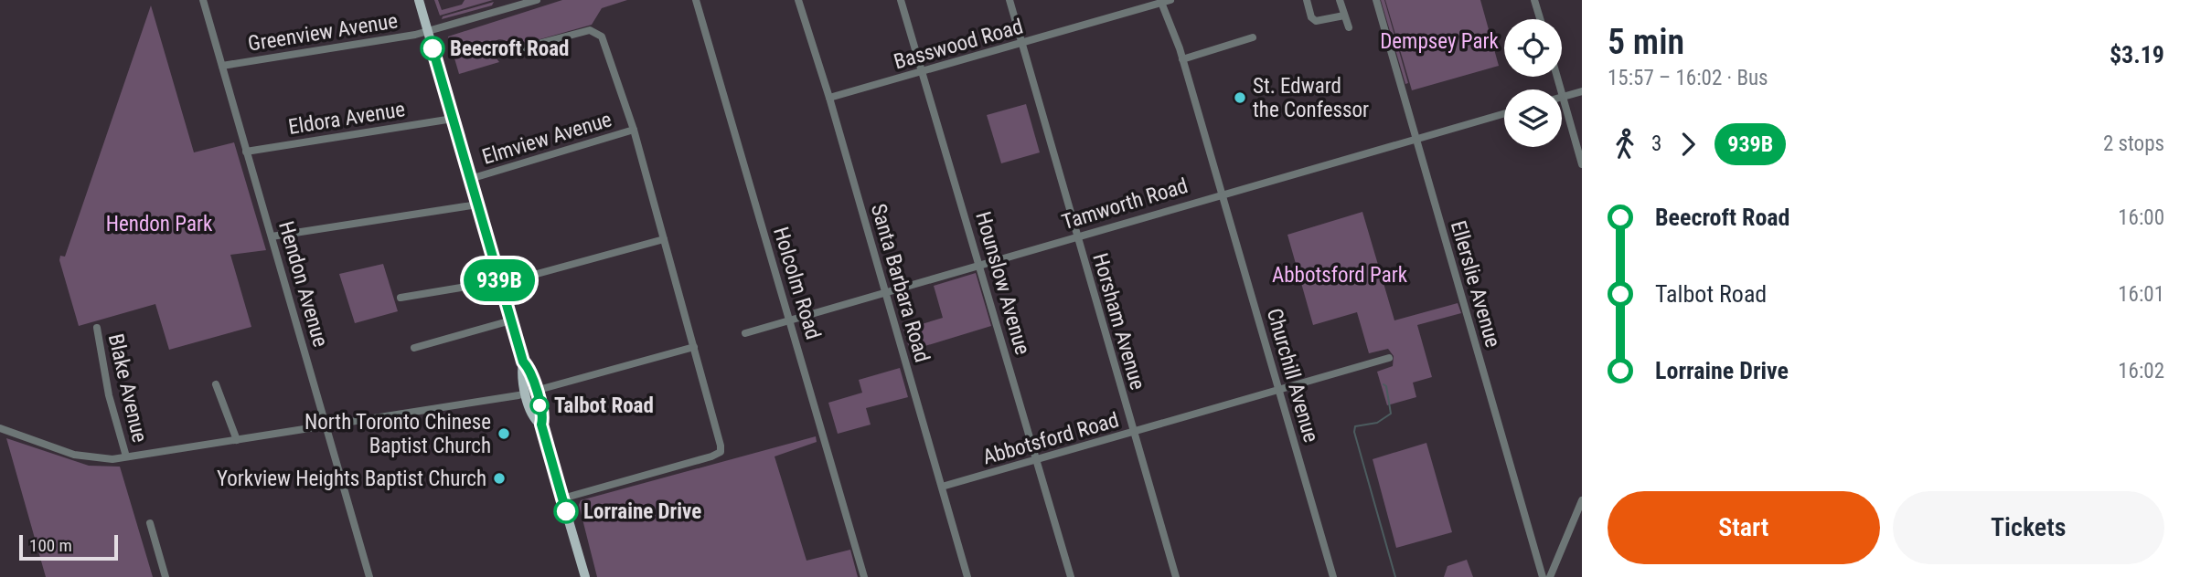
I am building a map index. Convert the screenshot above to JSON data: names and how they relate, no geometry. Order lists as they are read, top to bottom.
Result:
{
  "streets": {
    "street": [
      "Greenview Avenue",
      "Basswood Road",
      "Eldora Avenue",
      "Elmview Avenue",
      "Tamworth Road",
      "Holcolm Road",
      "Santa Barbara Road",
      "Hounslow Avenue",
      "Hendon Avenue",
      "Ellerslie Avenue",
      "Horsham Avenue",
      "Churchill Avenue",
      "Blake Avenue",
      "Abbotsford Road"
    ]
  },
  "crossings": [
    ["Greenview Avenue", "Hendon Avenue"],
    ["Basswood Road", "Santa Barbara Road"],
    ["Basswood Road", "Hounslow Avenue"],
    ["Basswood Road", "Horsham Avenue"],
    ["Basswood Road", "Churchill Avenue"],
    ["Eldora Avenue", "Hendon Avenue"],
    ["Tamworth Road", "Holcolm Road"],
    ["Tamworth Road", "Santa Barbara Road"],
    ["Tamworth Road", "Hounslow Avenue"],
    ["Tamworth Road", "Ellerslie Avenue"],
    ["Tamworth Road", "Horsham Avenue"],
    ["Tamworth Road", "Churchill Avenue"],
    ["Santa Barbara Road", "Abbotsford Road"],
    ["Hounslow Avenue", "Abbotsford Road"],
    ["Horsham Avenue", "Abbotsford Road"],
    ["Churchill Avenue", "Abbotsford Road"]
  ],
  "parks": ["Dempsey Park", "Hendon Park", "Abbotsford Park"],
  "places": [
    "Beecroft Road",
    "St. Edward the Confessor",
    "Talbot Road",
    "North Toronto Chinese Baptist Church",
    "Yorkview Heights Baptist Church",
    "Lorraine Drive"
  ],
  "lines": ["bus line 939B"],
  "scale_bar": "100 m",
  "page": {
    "on_map": "939B",
    "heading": ["5 min", "15:57 – 16:02 · Bus", "$3.19"],
    "legs": ["3", "939B", "2 stops"],
    "list": [
      {
        "name": "Beecroft Road",
        "value": "16:00"
      },
      {
        "name": "Talbot Road",
        "value": "16:01"
      },
      {
        "name": "Lorraine Drive",
        "value": "16:02"
      }
    ],
    "buttons": ["Start", "Tickets"],
    "scale": "100 m"
  }
}
